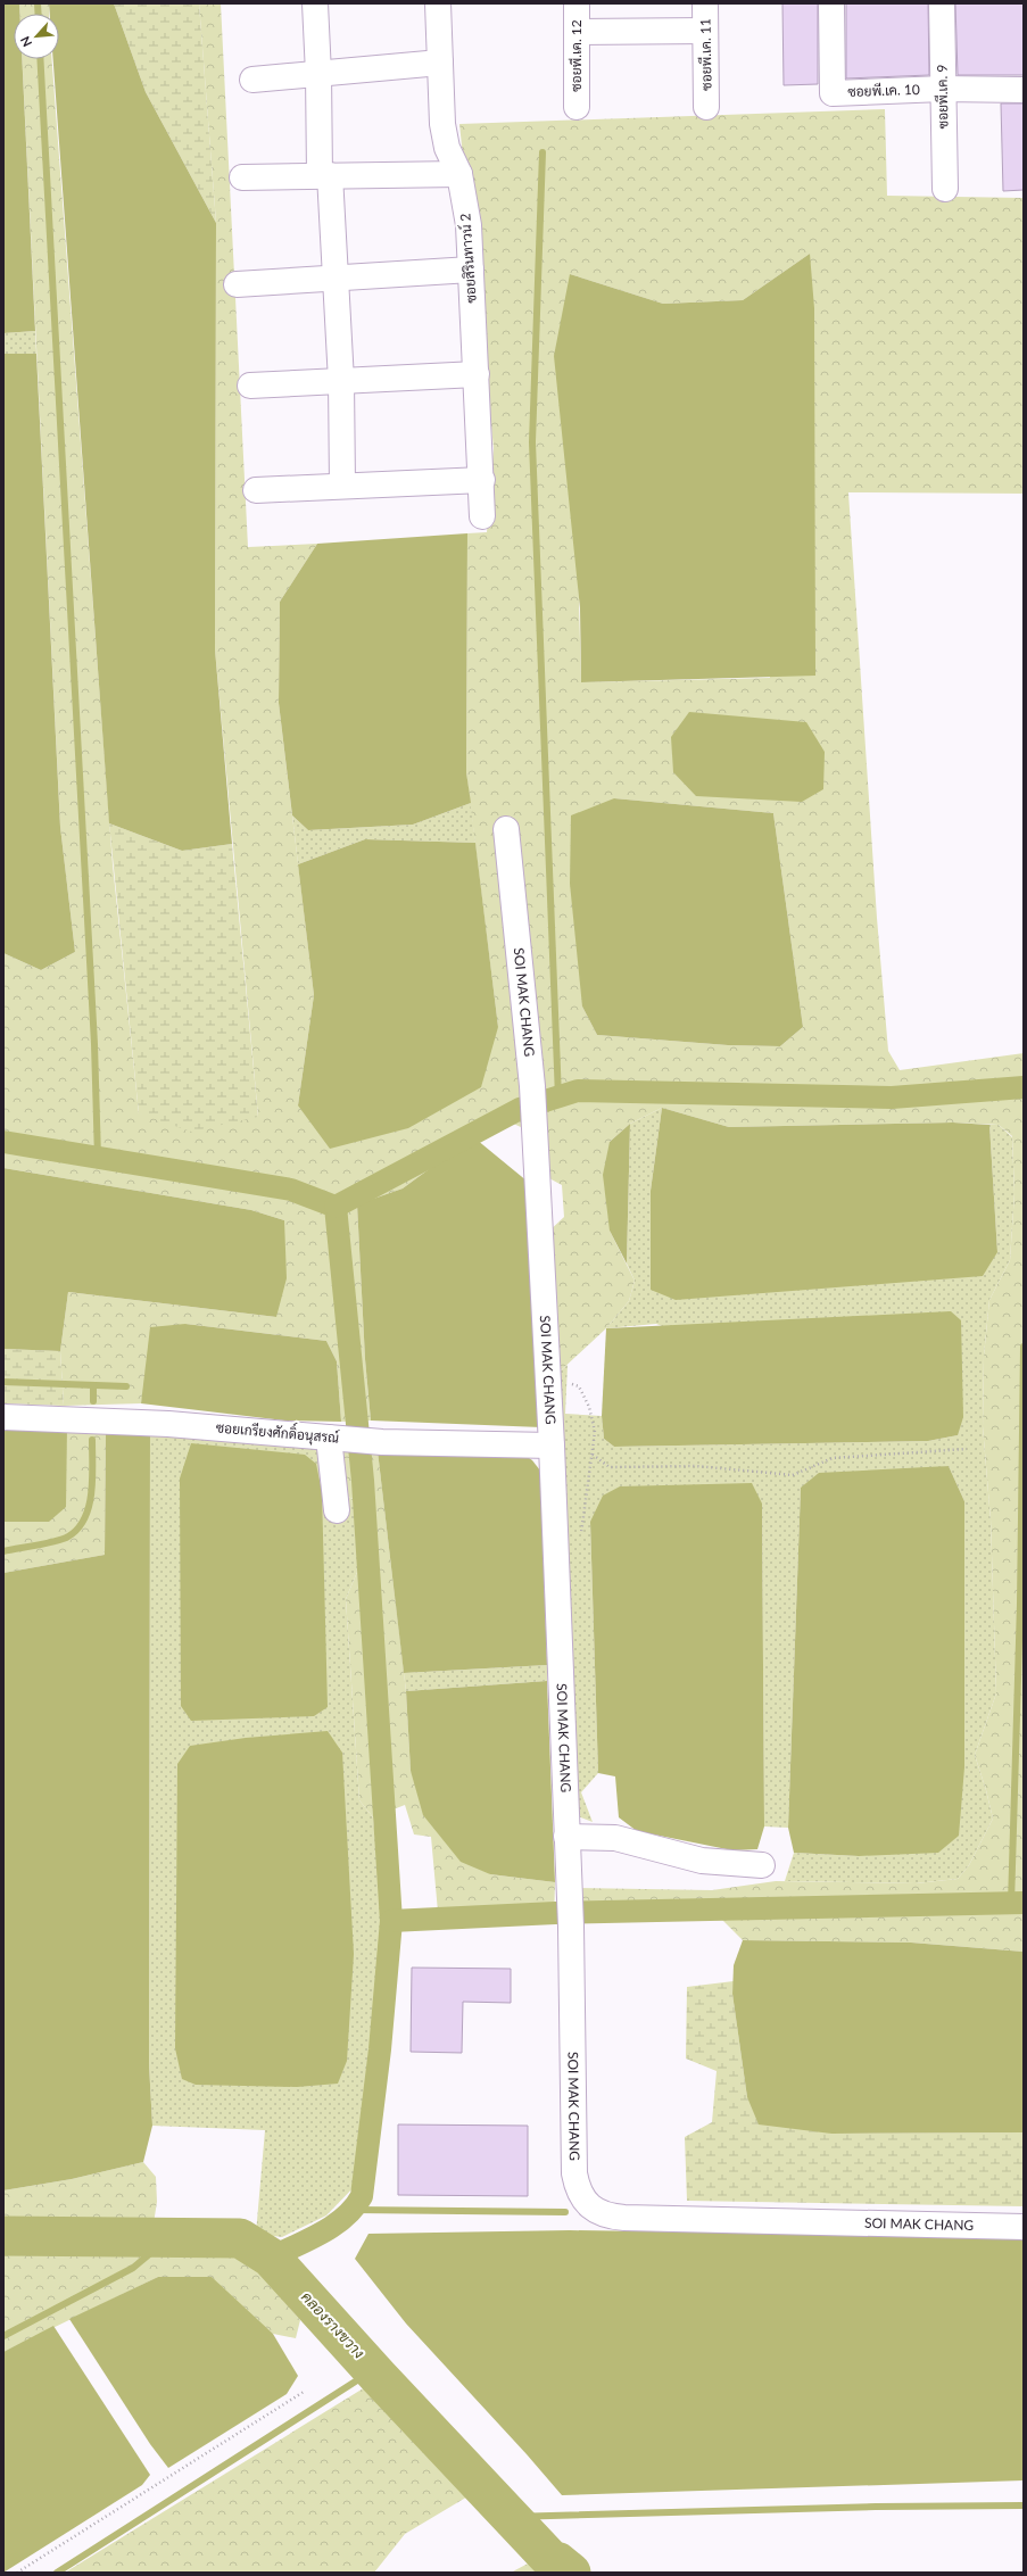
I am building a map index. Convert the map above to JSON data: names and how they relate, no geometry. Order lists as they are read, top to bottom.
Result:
{
  "streets": {
    "street": [
      "ซอยพี.เค. 11",
      "ซอยพี.เค. 12",
      "ซอยพี.เค. 10",
      "ซอยพี.เค. 9",
      "ซอยสิรินทาวน์ 2",
      "SOI MAK CHANG",
      "ซอยเกรียงศักดิ์อนุสรณ์"
    ]
  },
  "crossings": [
    ["ซอยพี.เค. 10", "ซอยพี.เค. 9"],
    ["SOI MAK CHANG", "ซอยเกรียงศักดิ์อนุสรณ์"]
  ],
  "water": ["คลองรางขวาง"],
  "north": "bottom left"
}
